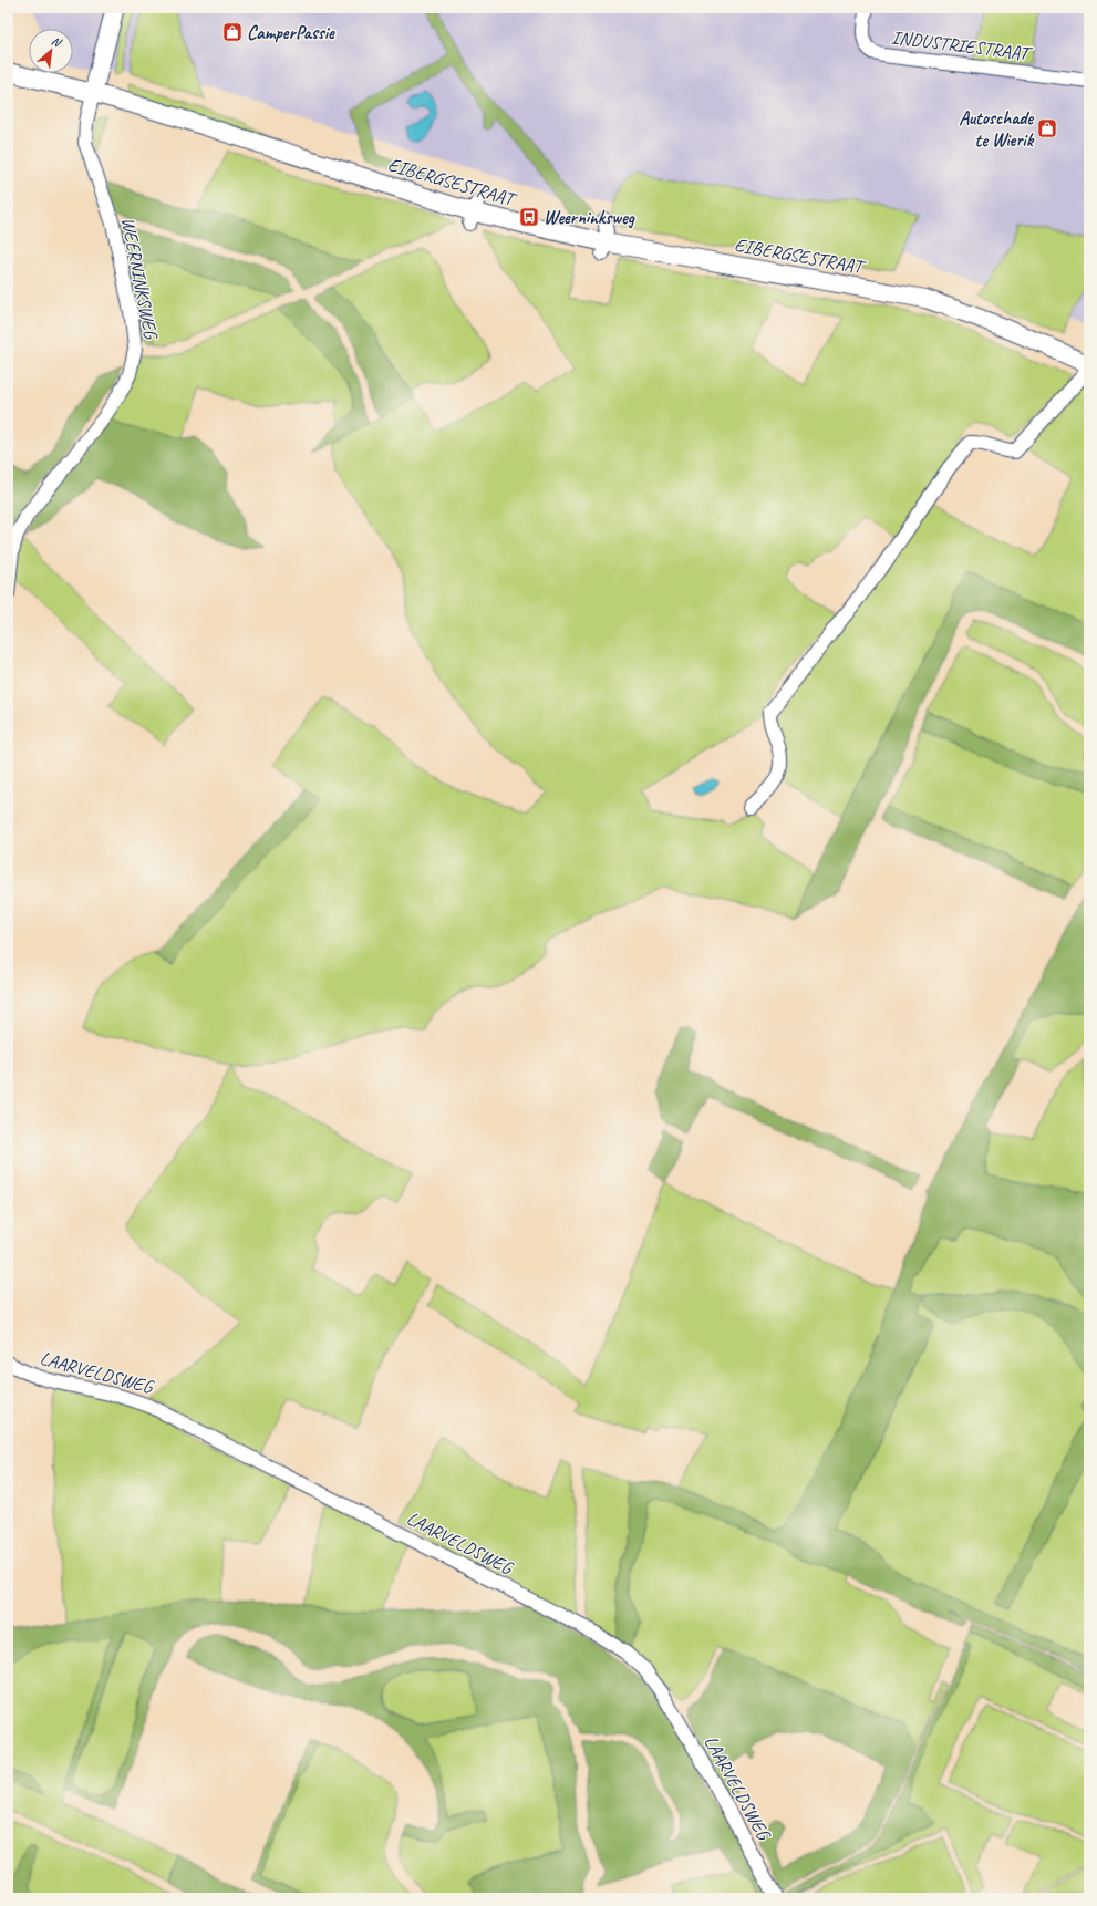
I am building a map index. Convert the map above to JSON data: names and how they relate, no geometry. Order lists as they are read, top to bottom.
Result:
{
  "streets": {
    "main road": ["EIBERGSESTRAAT"],
    "street": ["INDUSTRIESTRAAT", "WEERNINKSWEG", "LAARVELDSWEG"]
  },
  "crossings": [
    ["EIBERGSESTRAAT", "WEERNINKSWEG"]
  ],
  "places": {
    "shop": ["CamperPassie", "Autoschade te Wierik"],
    "bus stop": ["Weerninksweg"]
  },
  "north": "top right"
}
